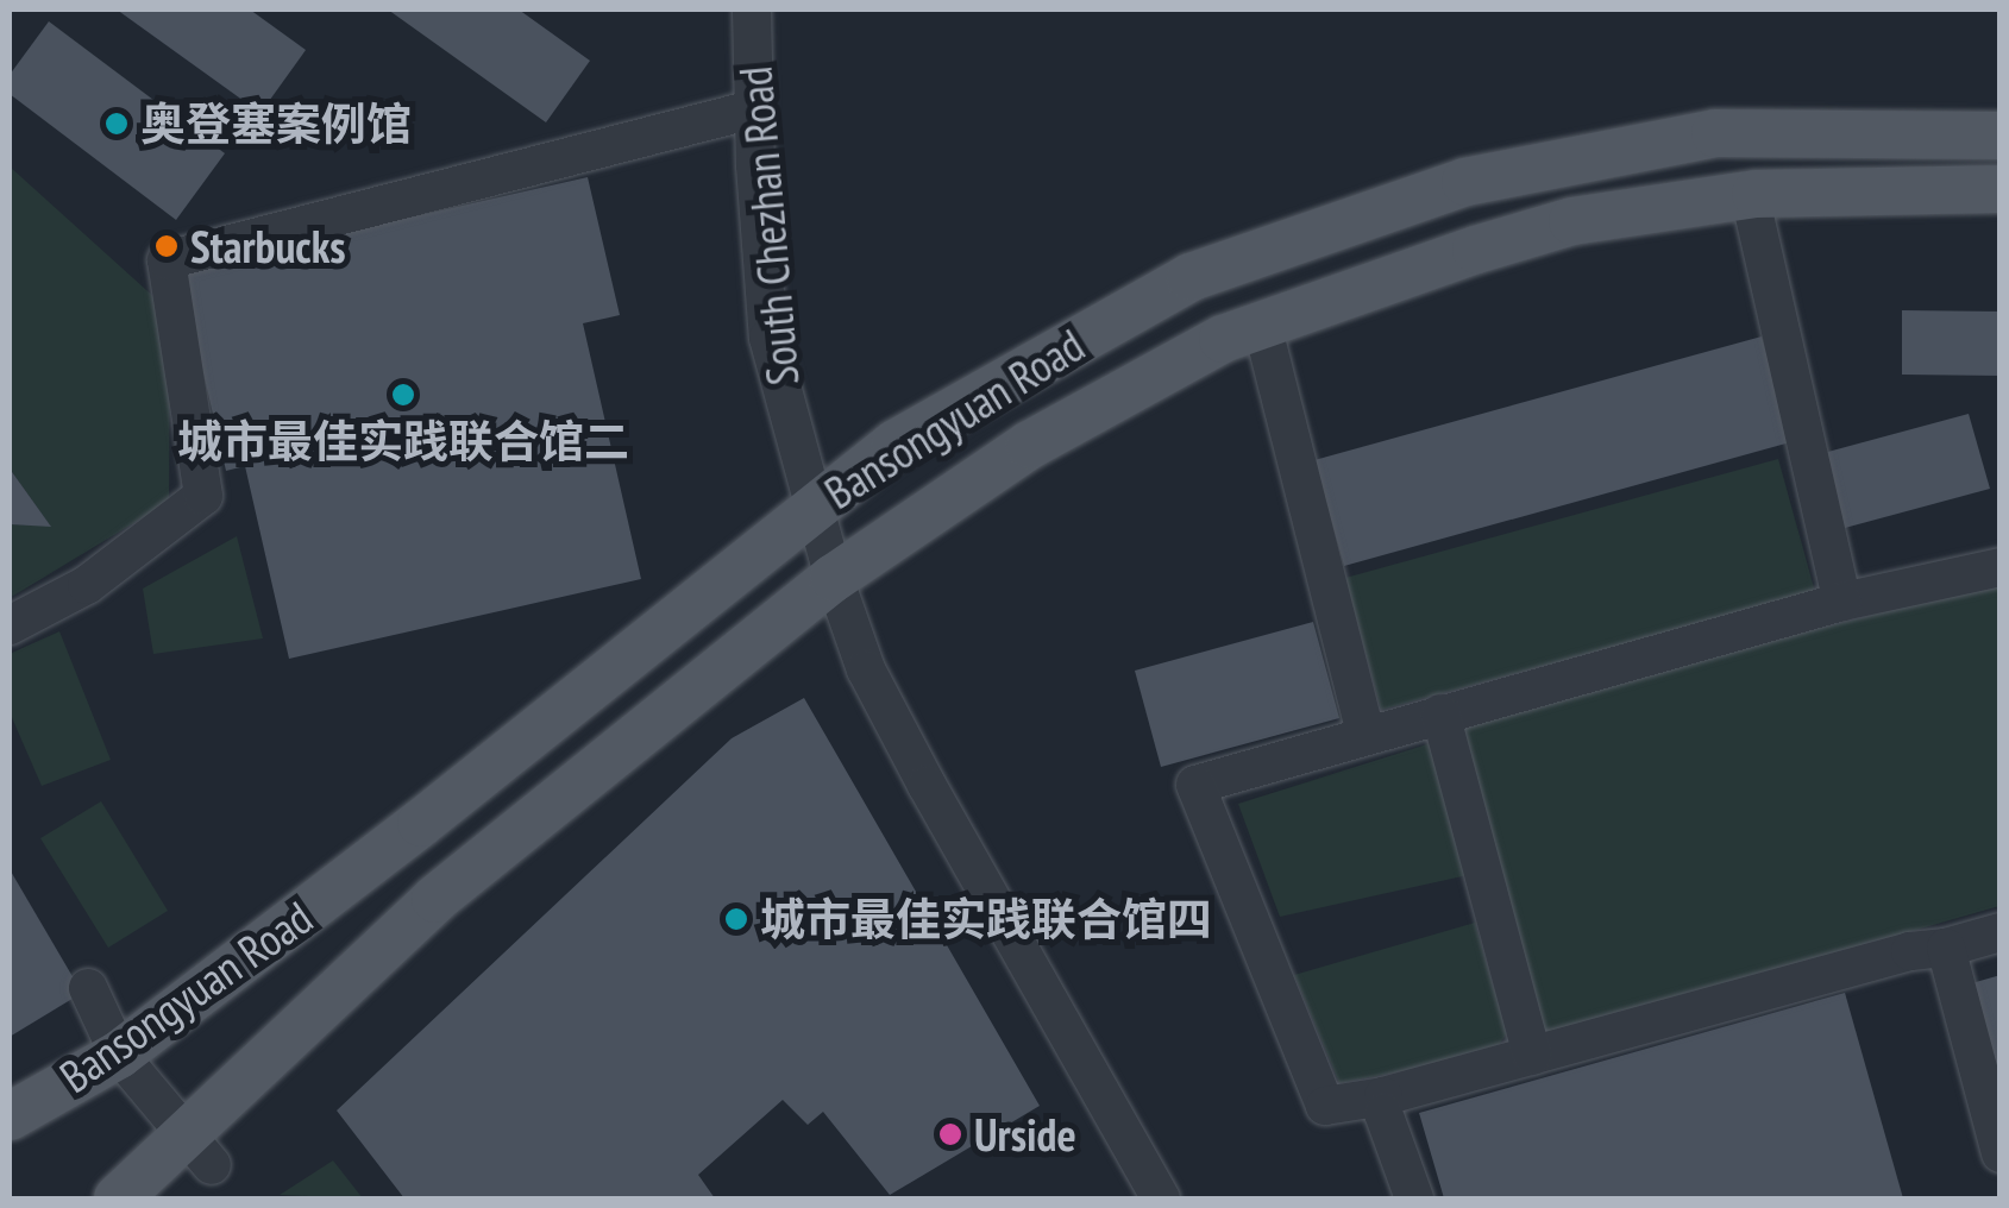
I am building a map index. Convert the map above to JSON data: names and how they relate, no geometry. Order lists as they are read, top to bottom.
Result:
{
  "streets": {
    "main road": ["Bansongyuan Road"],
    "street": ["South Chezhan Road"]
  },
  "crossings": [
    ["South Chezhan Road", "Bansongyuan Road"]
  ],
  "places": [
    "奥登塞案例馆",
    "Starbucks",
    "城市最佳实践联合馆二",
    "城市最佳实践联合馆四",
    "Urside"
  ]
}
